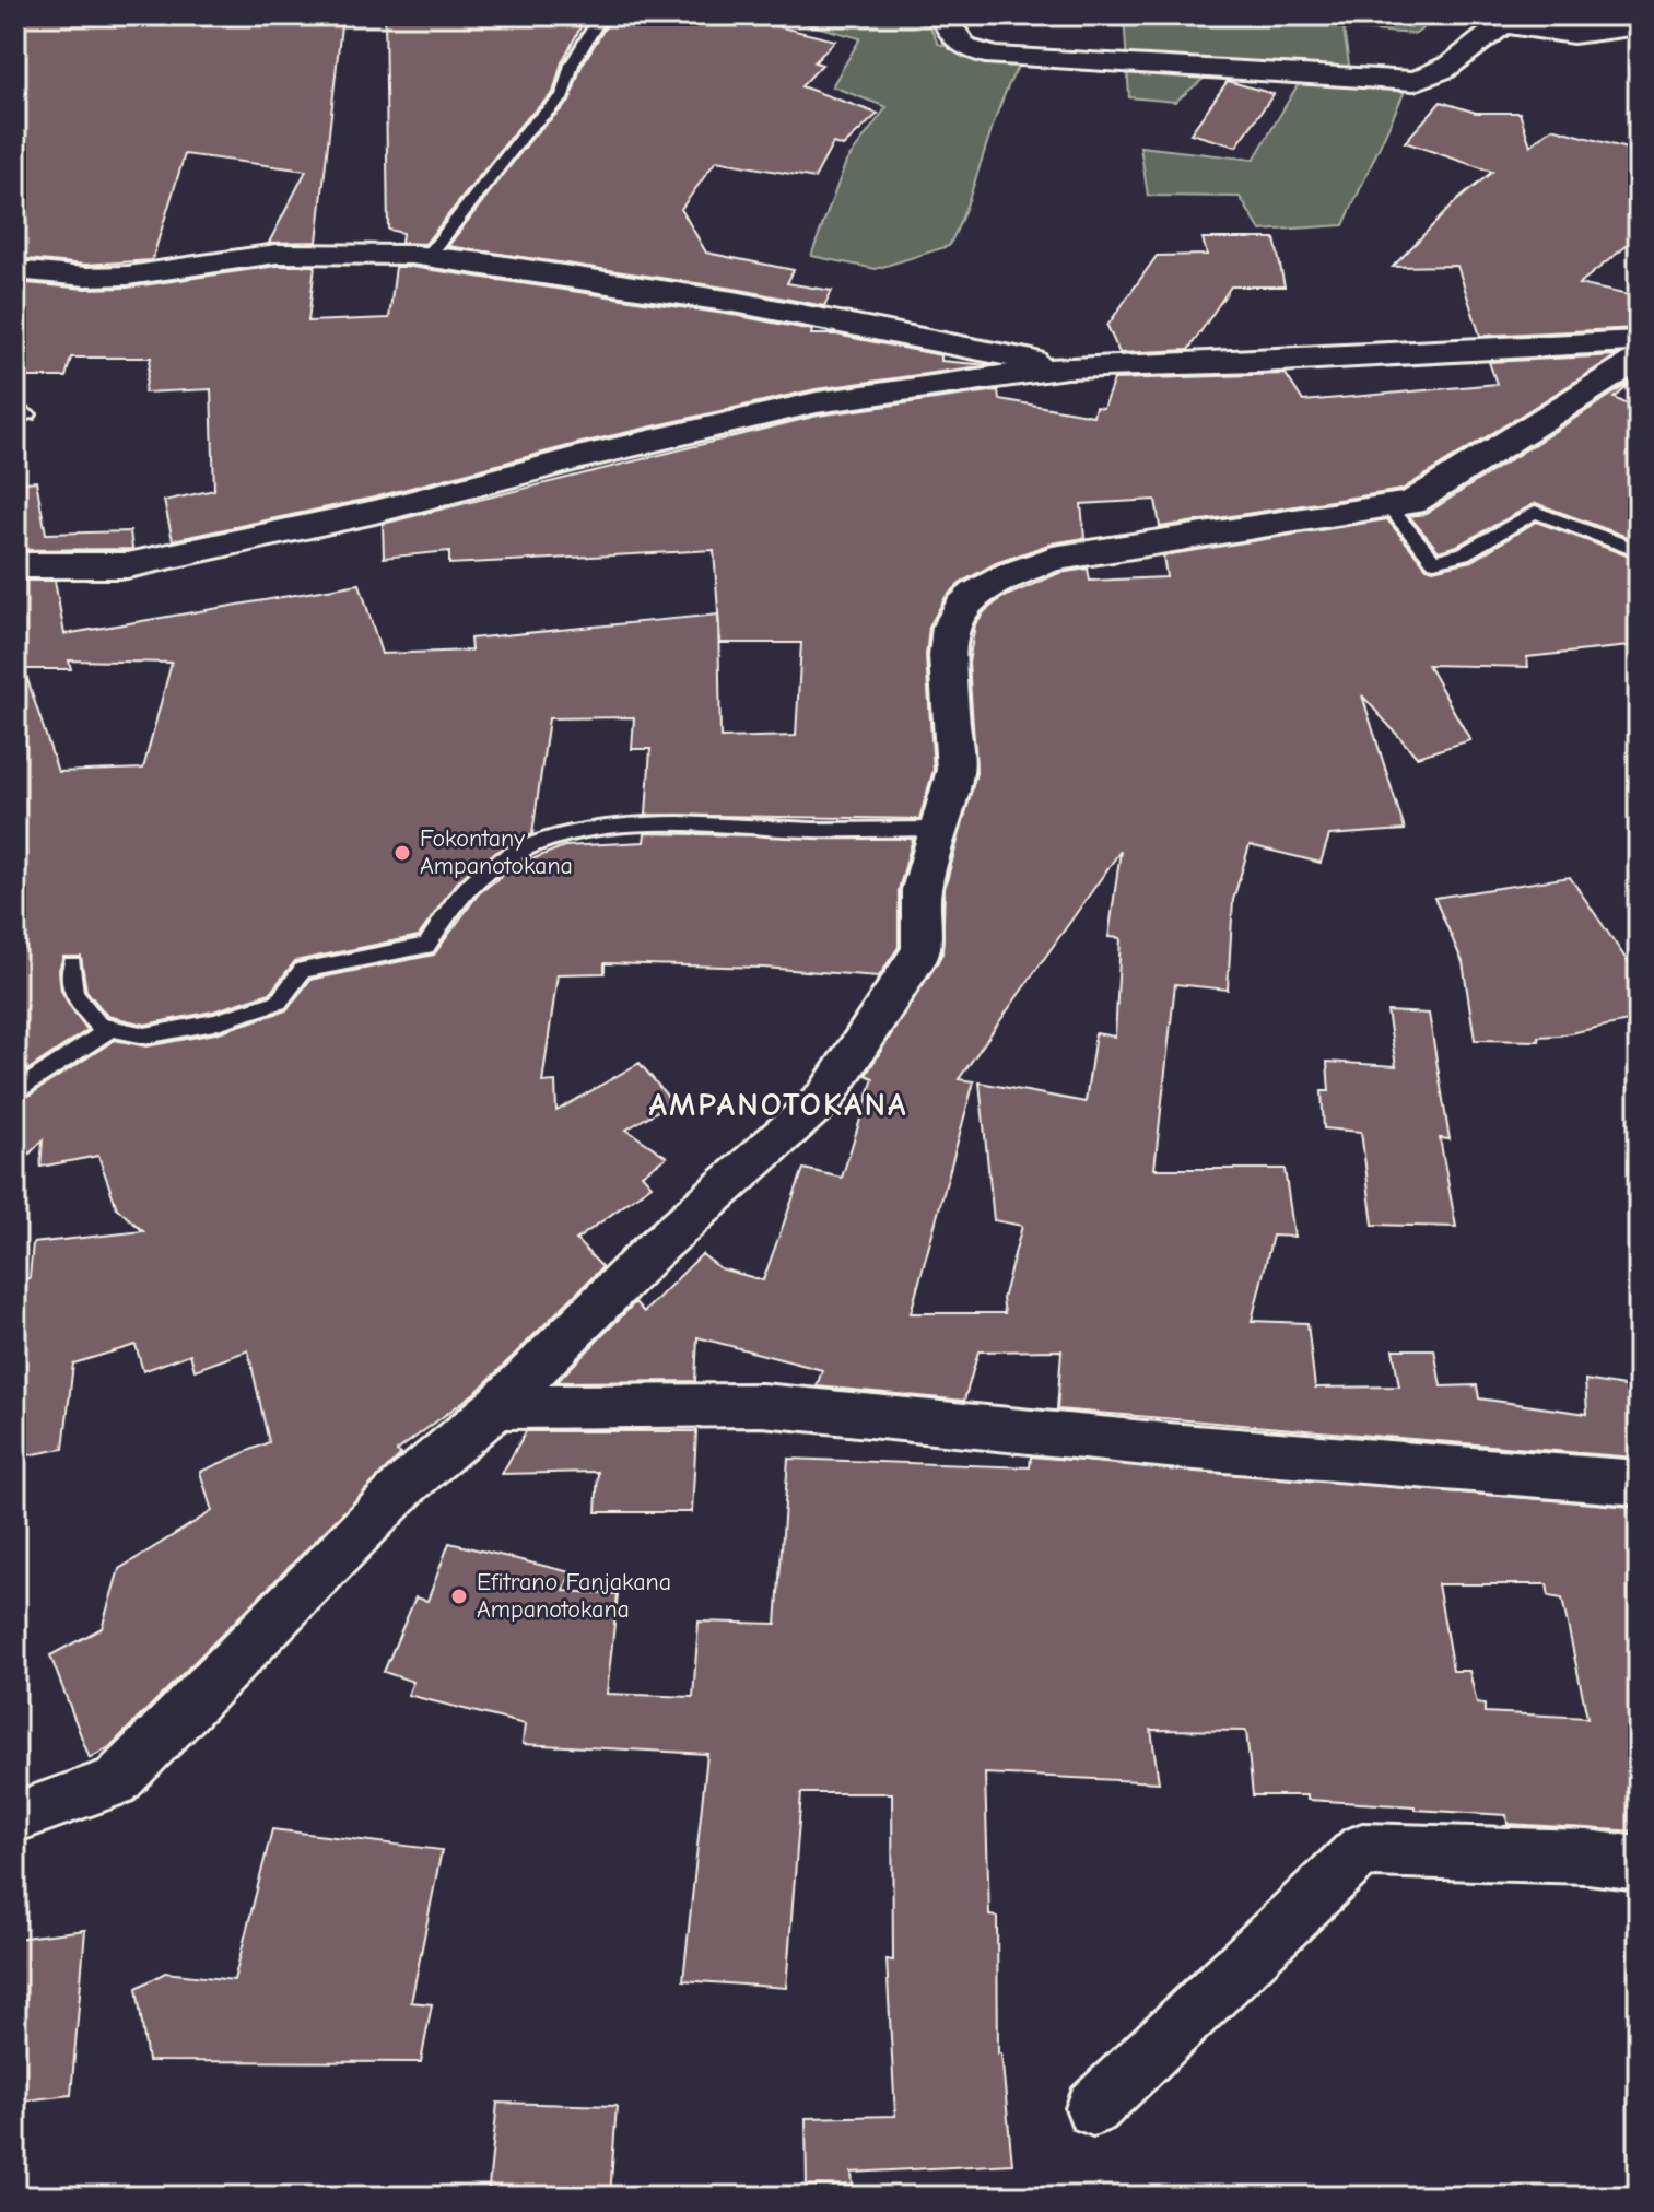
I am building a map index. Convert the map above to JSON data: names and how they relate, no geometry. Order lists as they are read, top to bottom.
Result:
{
  "districts": ["AMPANOTOKANA"],
  "places": ["Fokontany Ampanotokana", "Efitrano Fanjakana Ampanotokana"]
}
